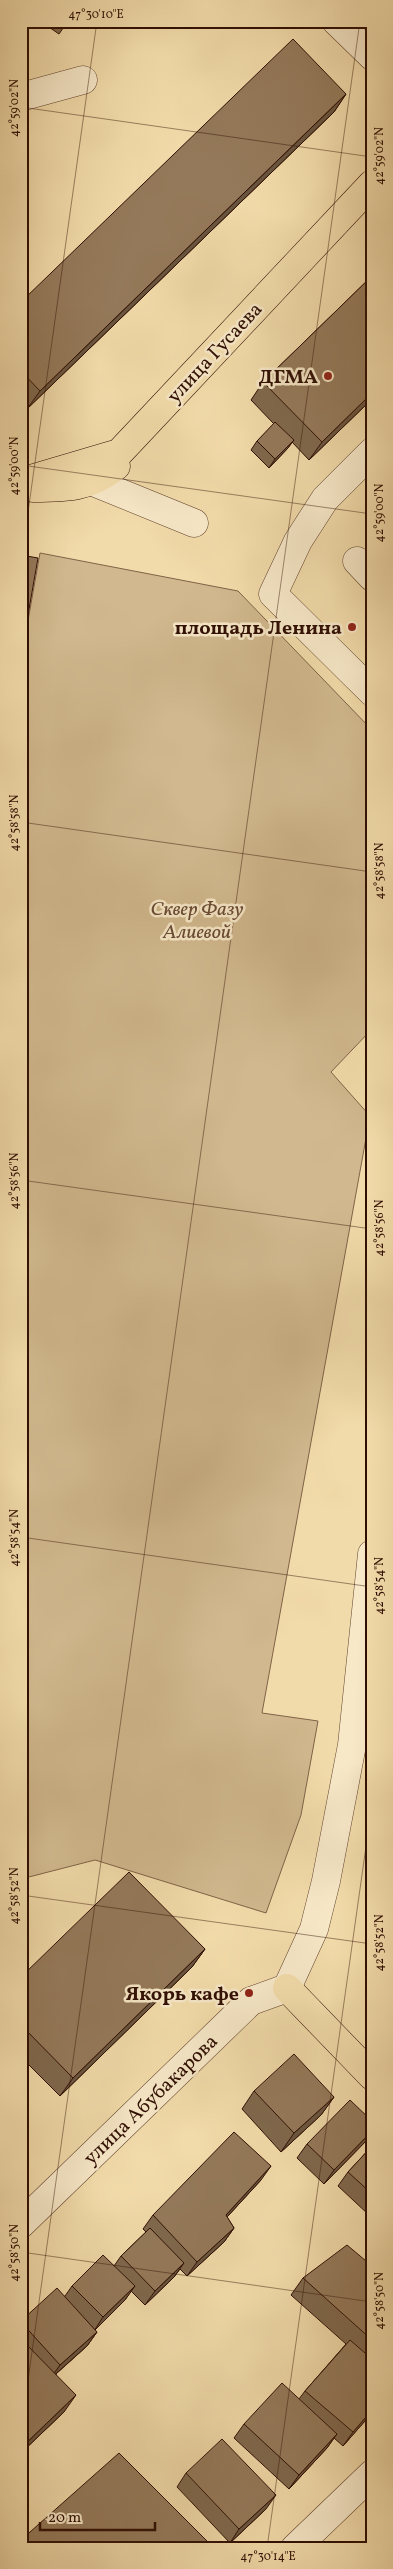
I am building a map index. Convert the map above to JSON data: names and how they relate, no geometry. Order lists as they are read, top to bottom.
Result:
{
  "streets": {
    "main road": ["улица Гусаева"],
    "street": ["улица Абубакарова"]
  },
  "parks": ["Сквер Фазу Алиевой"],
  "places": ["ДГМА", "площадь Ленина", "Якорь кафе"],
  "scale_bar": "20 m",
  "coordinates": [
    "47°30'10\"E",
    "42°59'02\"N",
    "42°59'00\"N",
    "42°58'58\"N",
    "42°58'56\"N",
    "42°58'54\"N",
    "42°58'52\"N",
    "42°58'50\"N",
    "47°30'14\"E"
  ]
}
